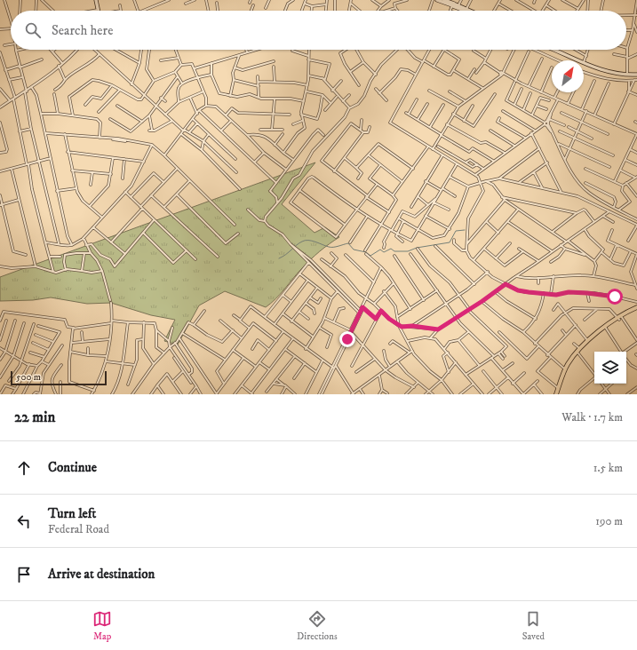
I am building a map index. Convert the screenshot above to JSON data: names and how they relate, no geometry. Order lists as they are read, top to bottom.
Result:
{
  "scale_bar": "500 m",
  "north": "top right",
  "page": {
    "search": "Search here",
    "scale": "500 m",
    "heading": ["22 min", "Walk · 1.7 km"],
    "list": [
      ["Continue", "1.5 km"],
      ["Turn left", "Federal Road", "190 m"],
      "Arrive at destination"
    ],
    "nav": ["Map", "Directions", "Saved"]
  }
}
